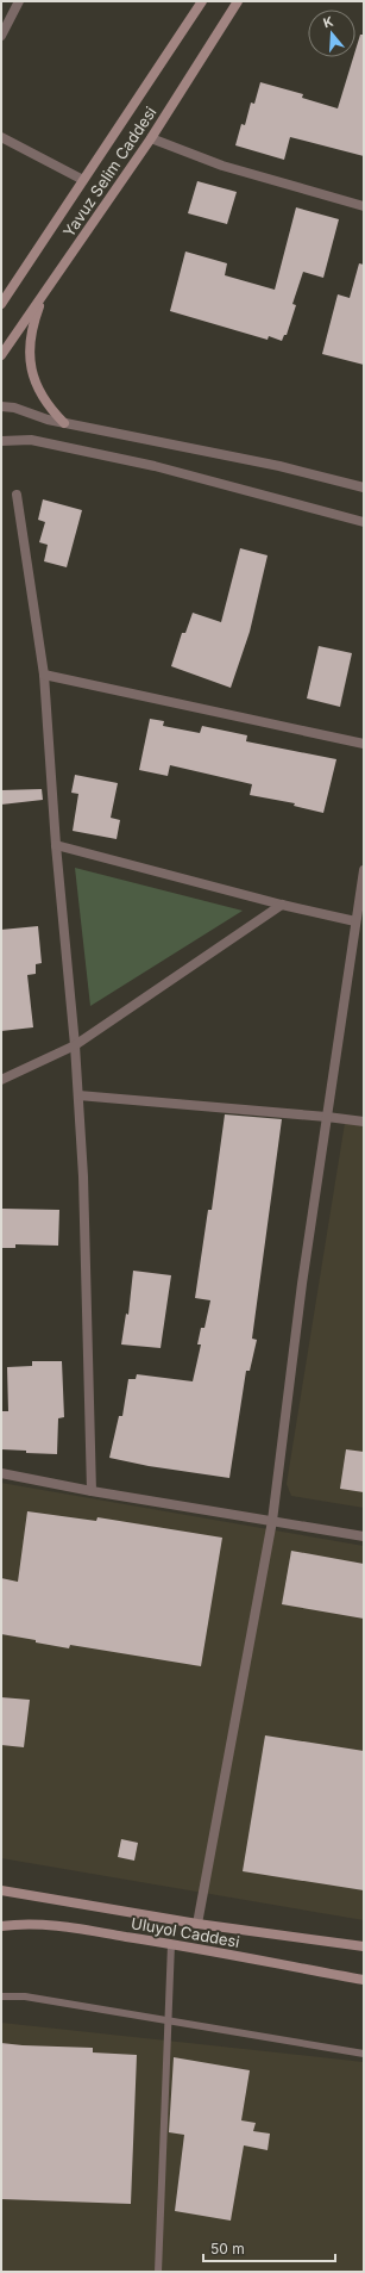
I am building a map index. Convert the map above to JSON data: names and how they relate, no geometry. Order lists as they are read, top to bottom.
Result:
{
  "streets": {
    "main road": ["Yavuz Selim Caddesi", "Uluyol Caddesi"]
  },
  "scale_bar": "50 m",
  "north": "top"
}
